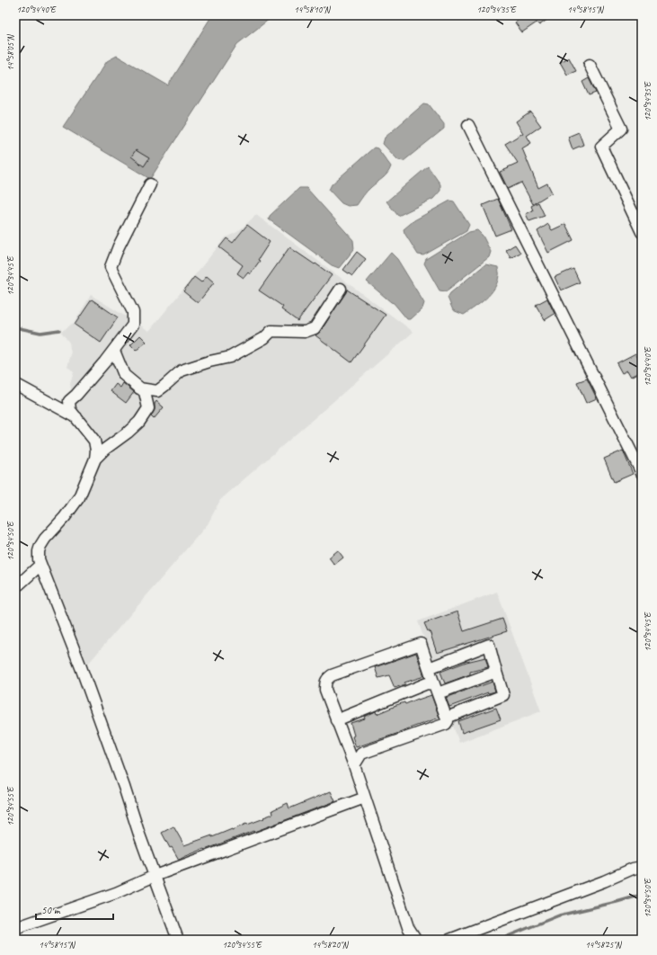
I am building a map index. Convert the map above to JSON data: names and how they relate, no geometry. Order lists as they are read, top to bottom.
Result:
{
  "scale_bar": "50 m",
  "coordinates": [
    "120°34'40\"E",
    "14°58'10\"N",
    "120°34'35\"E",
    "14°58'15\"N",
    "14°58'05\"N",
    "120°34'45\"E",
    "120°34'50\"E",
    "120°34'55\"E",
    "14°58'20\"N",
    "14°58'25\"N"
  ]
}
